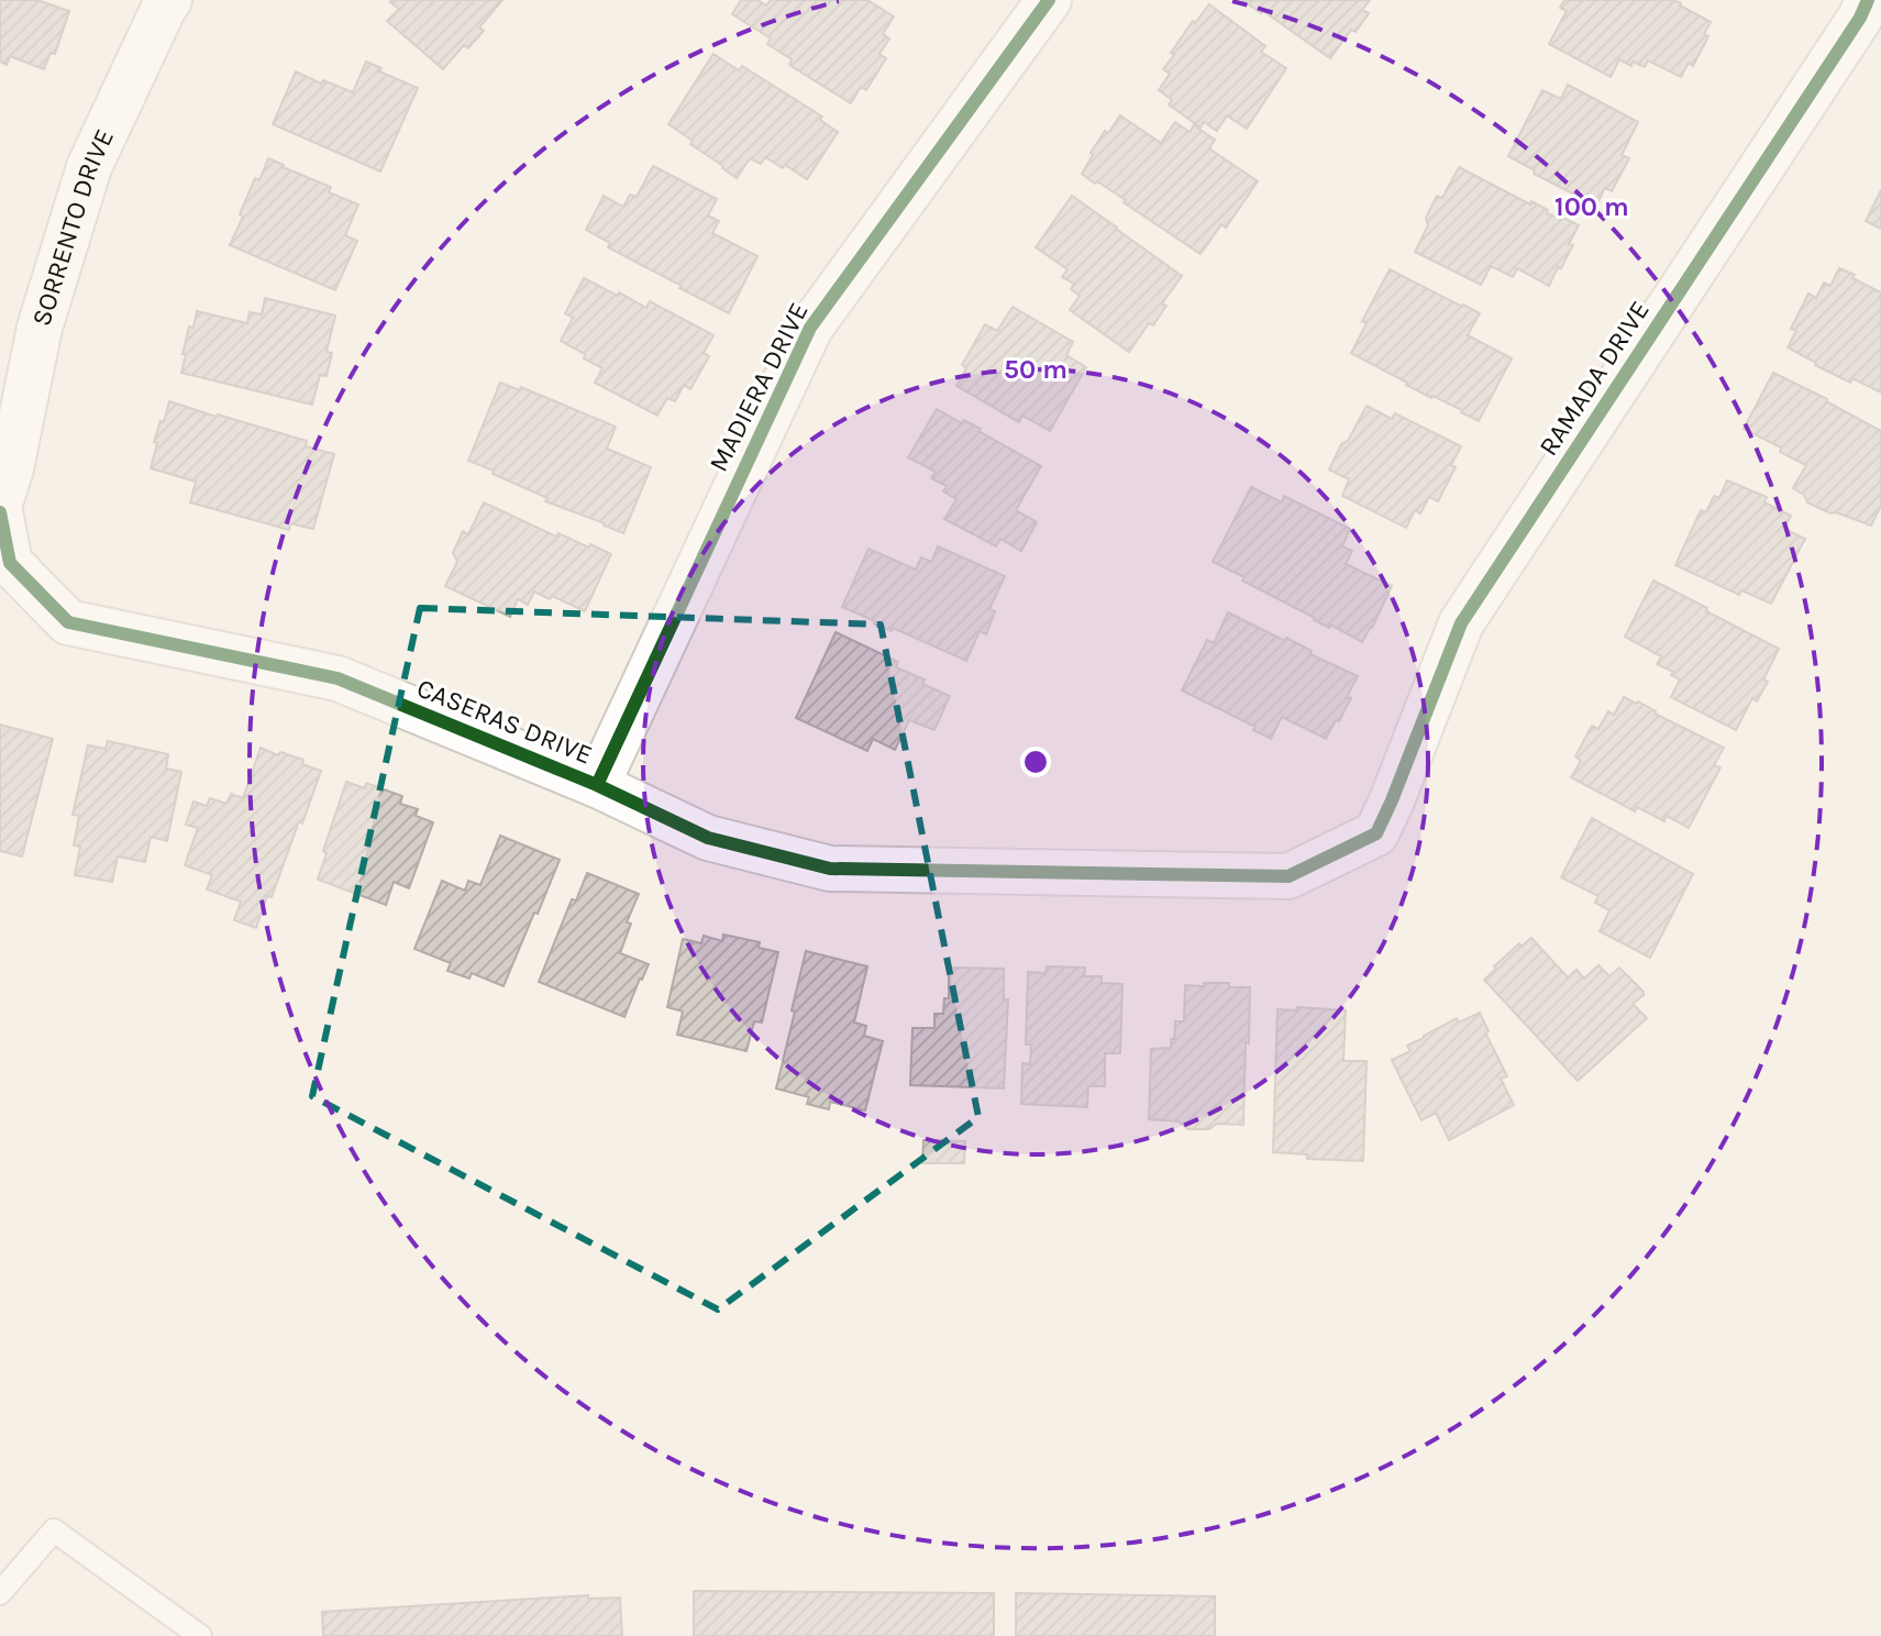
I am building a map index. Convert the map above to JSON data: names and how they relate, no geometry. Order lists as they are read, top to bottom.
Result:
{
  "streets": {
    "street": [
      "SORRENTO DRIVE",
      "RAMADA DRIVE",
      "MADIERA DRIVE",
      "CASERAS DRIVE"
    ]
  },
  "crossings": [
    ["RAMADA DRIVE", "CASERAS DRIVE"],
    ["MADIERA DRIVE", "CASERAS DRIVE"]
  ],
  "rings": ["100 m", "50 m"]
}
